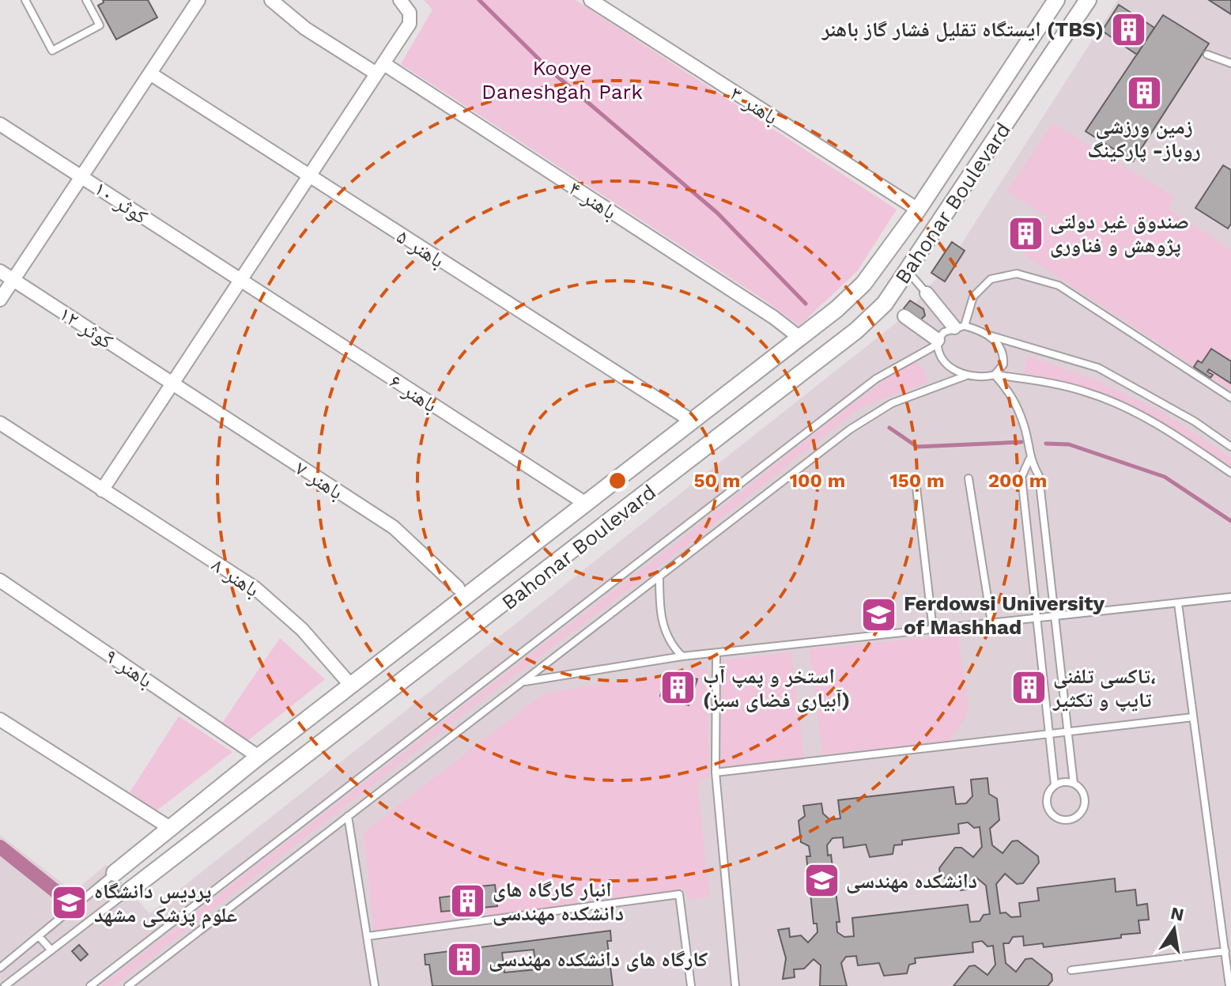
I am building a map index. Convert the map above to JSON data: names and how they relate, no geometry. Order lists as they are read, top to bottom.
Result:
{
  "streets": {
    "street": [
      "باهنر ۳",
      "باهنر ۴",
      "کوثر ۱۰",
      "Bahonar Boulevard",
      "باهنر ۵",
      "کوثر ۱۲",
      "باهنر ۶",
      "باهنر ۷",
      "باهنر ۸",
      "باهنر ۹"
    ]
  },
  "crossings": [
    ["باهنر ۳", "Bahonar Boulevard"],
    ["باهنر ۴", "Bahonar Boulevard"],
    ["کوثر ۱۰", "باهنر ۶"],
    ["Bahonar Boulevard", "باهنر ۵"],
    ["Bahonar Boulevard", "باهنر ۶"],
    ["Bahonar Boulevard", "باهنر ۸"],
    ["Bahonar Boulevard", "باهنر ۹"],
    ["کوثر ۱۲", "باهنر ۷"]
  ],
  "parks": ["Kooye Daneshgah Park"],
  "places": {
    "building": [
      "ایستگاه تقلیل فشار گاز باهنر (TBS)",
      "زمین ورزشی روباز- پارکینگ",
      "صندوق غیر دولتی پژوهش و فناوری",
      "استخر و پمپ آب (آبیاری فضای سبز)",
      "تاکسی تلفنی، تایپ و تکثیر",
      "انبار کارگاه های دانشکده مهندسی",
      "کارگاه های دانشکده مهندسی"
    ],
    "school or university": ["Ferdowsi University of Mashhad", "دانشکده مهندسی", "پردیس دانشگاه علوم پزشکی مشهد"]
  },
  "north": "top",
  "rings": [
    "50 m",
    "100 m",
    "150 m",
    "200 m"
  ]
}
